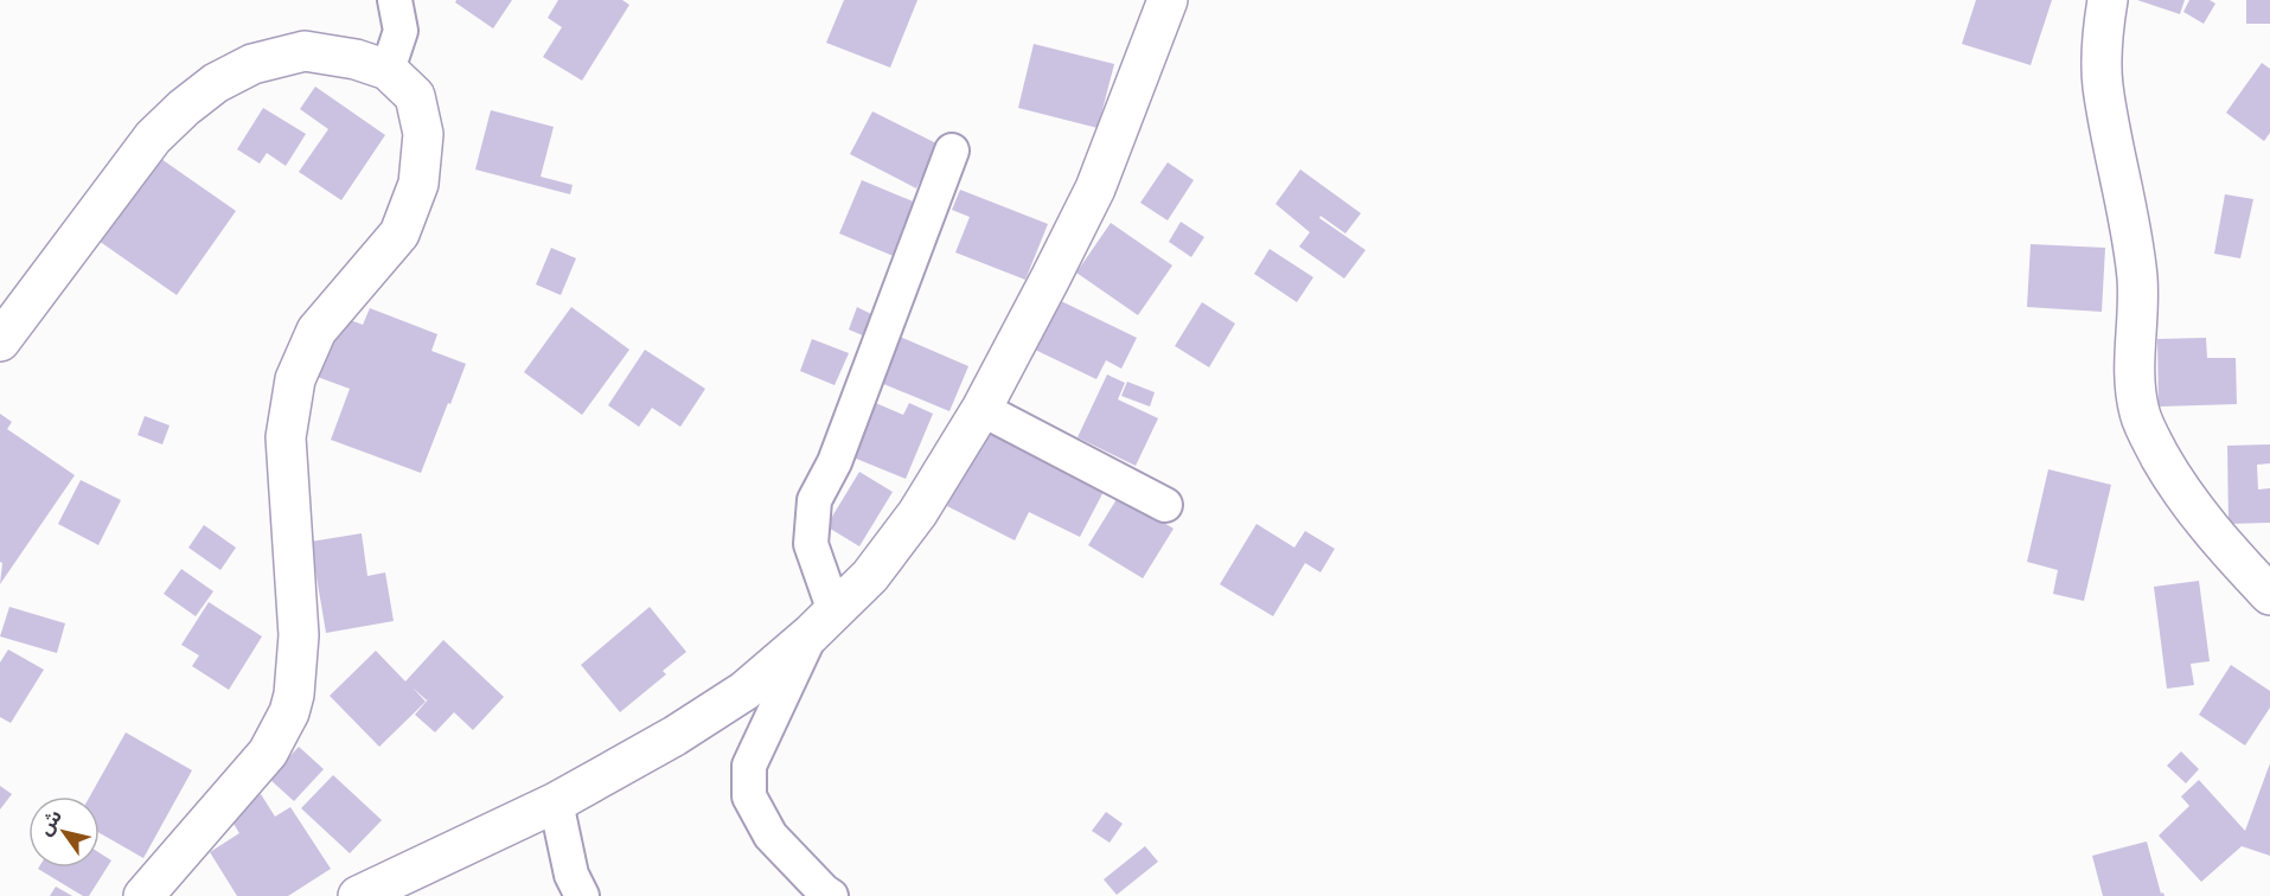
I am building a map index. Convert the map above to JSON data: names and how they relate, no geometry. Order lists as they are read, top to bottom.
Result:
{
  "north": "top left"
}
